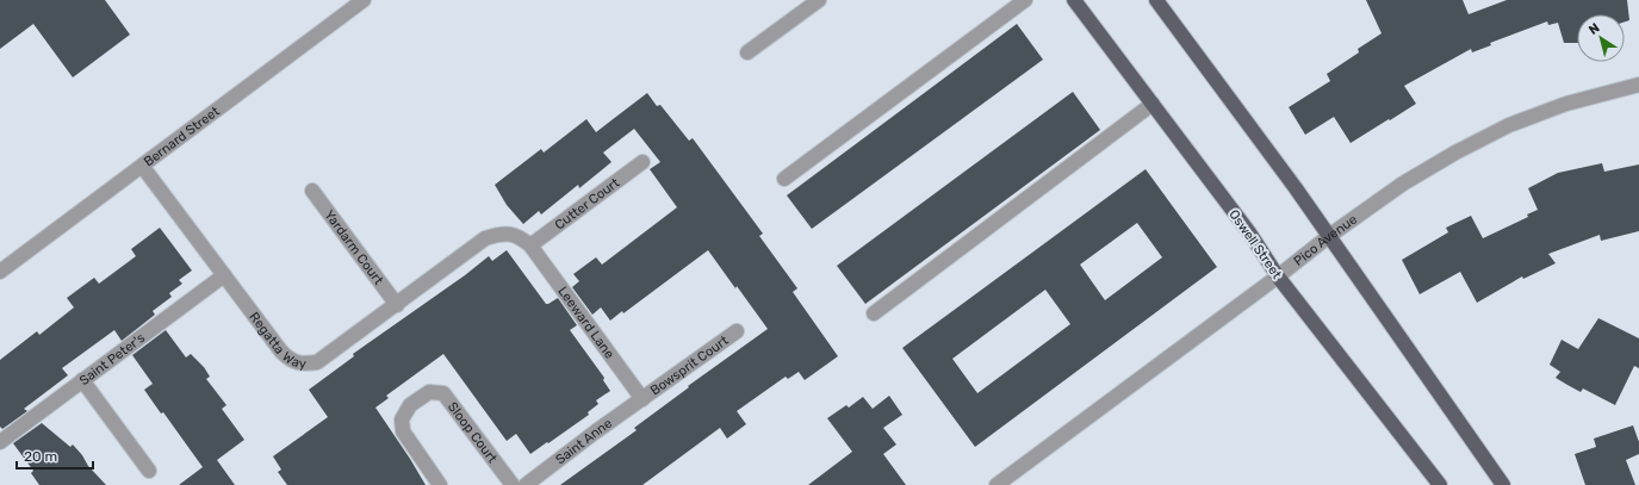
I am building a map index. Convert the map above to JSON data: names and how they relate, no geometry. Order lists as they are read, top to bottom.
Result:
{
  "streets": {
    "main road": ["Oswell Street"],
    "street": [
      "Bernard Street",
      "Cutter Court",
      "Pico Avenue",
      "Yardarm Court",
      "Leeward Lane",
      "Regatta Way",
      "Saint Peter's",
      "Bowsprit Court",
      "Sloop Court",
      "Saint Anne"
    ]
  },
  "crossings": [
    ["Bernard Street", "Regatta Way"],
    ["Cutter Court", "Leeward Lane"],
    ["Cutter Court", "Regatta Way"],
    ["Pico Avenue", "Oswell Street"],
    ["Yardarm Court", "Regatta Way"],
    ["Leeward Lane", "Regatta Way"],
    ["Leeward Lane", "Bowsprit Court"],
    ["Leeward Lane", "Saint Anne"],
    ["Regatta Way", "Saint Peter's"],
    ["Bowsprit Court", "Saint Anne"]
  ],
  "scale_bar": "20 m",
  "north": "top left"
}
